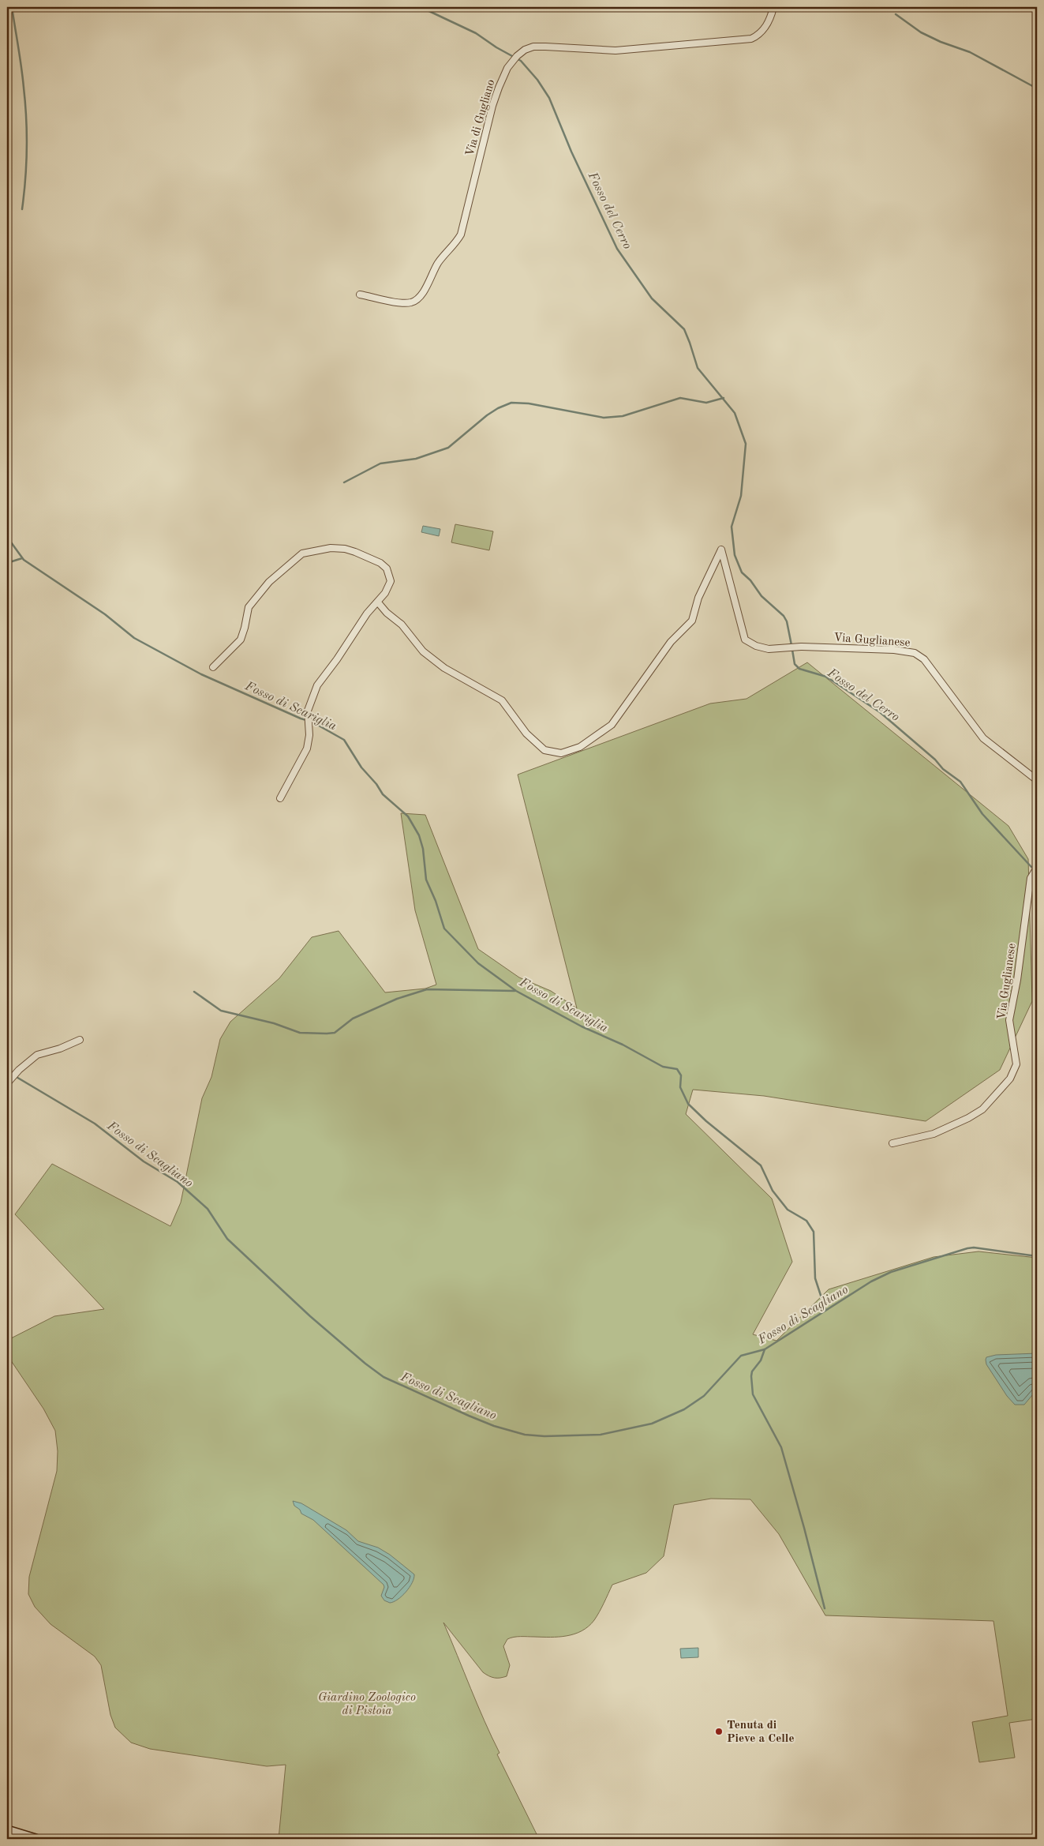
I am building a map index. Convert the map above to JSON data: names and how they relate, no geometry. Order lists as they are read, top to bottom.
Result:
{
  "streets": {
    "street": ["Via di Gugliano", "Via Guglianese"]
  },
  "water": ["Fosso del Cerro", "Fosso di Scariglia", "Fosso di Scagliano"],
  "parks": ["Giardino Zoologico di Pistoia"],
  "places": ["Tenuta di Pieve a Celle"]
}
